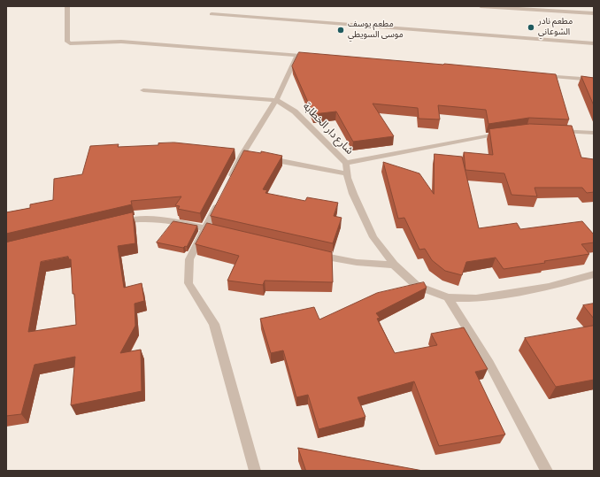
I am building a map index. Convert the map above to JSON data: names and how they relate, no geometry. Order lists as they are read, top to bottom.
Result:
{
  "streets": {
    "street": ["شارع دار الخطابة"]
  },
  "places": ["مطعم نادر الشوعاني", "مطعم يوسف موسى السويطي"]
}
